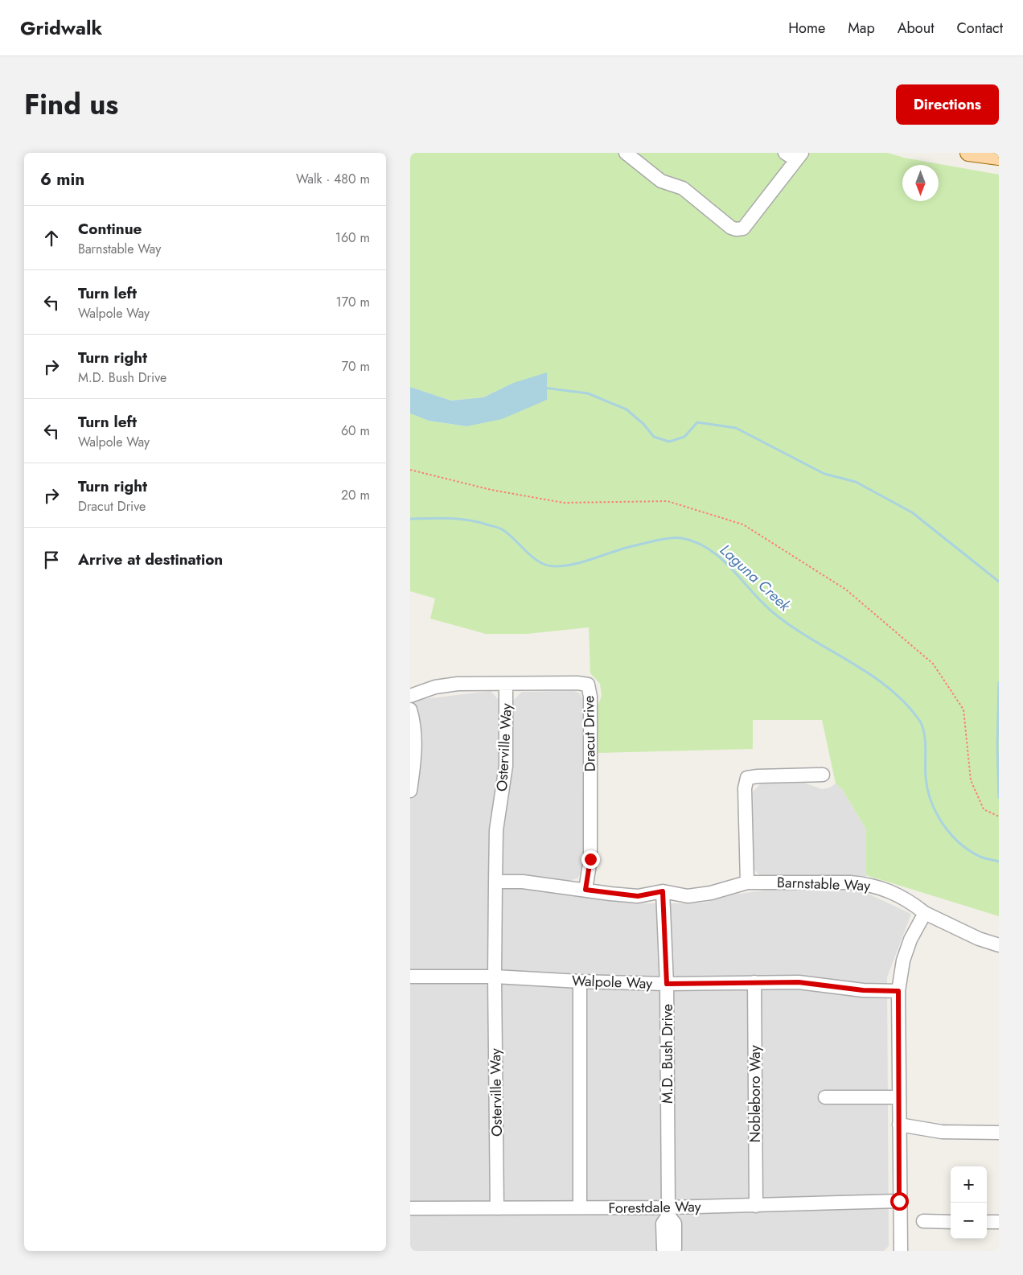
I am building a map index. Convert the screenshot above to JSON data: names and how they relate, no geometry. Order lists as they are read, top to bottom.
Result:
{
  "streets": {
    "street": [
      "Dracut Drive",
      "Osterville Way",
      "Barnstable Way",
      "Walpole Way",
      "M.D. Bush Drive",
      "Nobleboro Way",
      "Forestdale Way"
    ]
  },
  "crossings": [
    ["Dracut Drive", "Osterville Way"],
    ["Osterville Way", "Walpole Way"],
    ["Osterville Way", "Forestdale Way"],
    ["Barnstable Way", "M.D. Bush Drive"],
    ["Walpole Way", "M.D. Bush Drive"],
    ["Walpole Way", "Nobleboro Way"],
    ["M.D. Bush Drive", "Forestdale Way"],
    ["Nobleboro Way", "Forestdale Way"]
  ],
  "water": ["Laguna Creek"],
  "north": "bottom",
  "page": {
    "header": "Gridwalk",
    "nav": [
      "Home",
      "Map",
      "About",
      "Contact"
    ],
    "title": "Find us",
    "buttons": "Directions",
    "heading": ["6 min", "Walk · 480 m"],
    "list": [
      ["Continue", "Barnstable Way", "160 m"],
      ["Turn left", "Walpole Way", "170 m"],
      ["Turn right", "M.D. Bush Drive", "70 m"],
      ["Turn left", "Walpole Way", "60 m"],
      ["Turn right", "Dracut Drive", "20 m"],
      "Arrive at destination"
    ],
    "map_buttons": ["+", "−"]
  }
}
